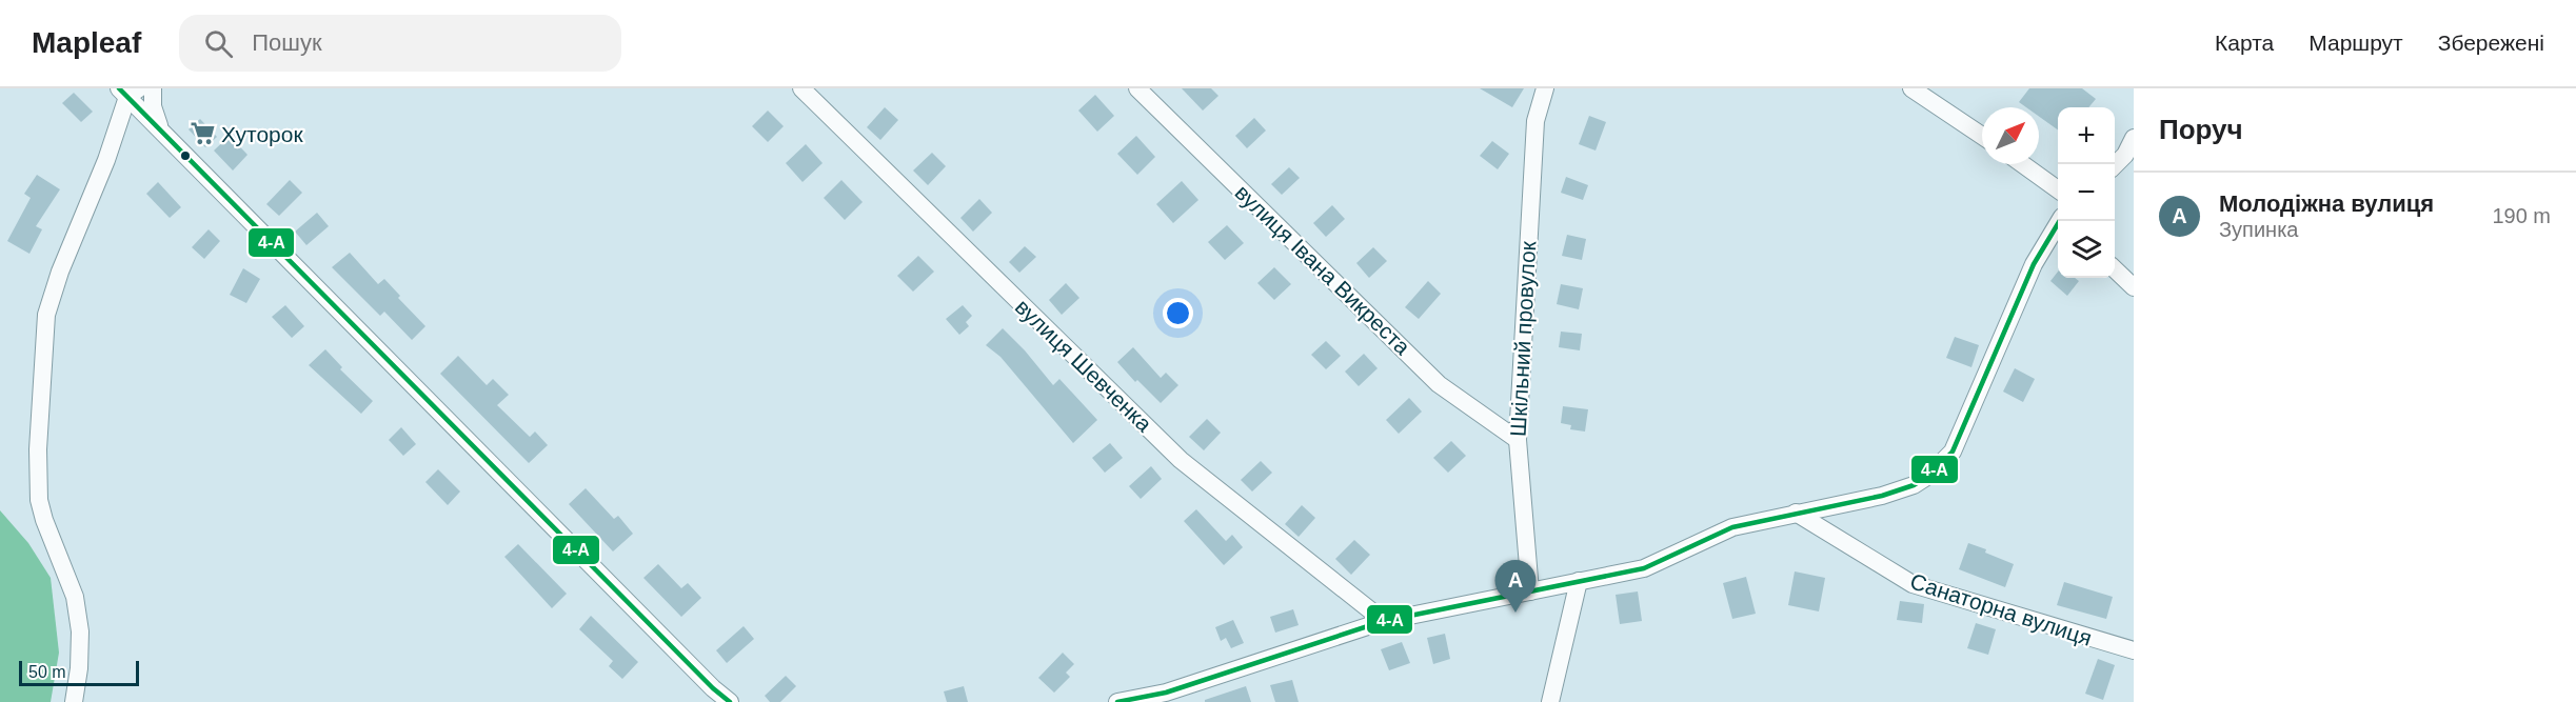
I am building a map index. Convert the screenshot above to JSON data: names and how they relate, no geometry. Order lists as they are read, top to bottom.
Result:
{
  "streets": {
    "street": [
      "вулиця Івана Викреста",
      "Шкільний провулок",
      "вулиця Шевченка",
      "Санаторна вулиця"
    ]
  },
  "crossings": [
    ["вулиця Івана Викреста", "Шкільний провулок"]
  ],
  "places": {
    "supermarket": ["Хуторок"]
  },
  "lines": ["transit line 4-А"],
  "scale_bar": "50 m",
  "north": "top right",
  "page": {
    "header": "Mapleaf",
    "search": "Пошук",
    "nav": ["Карта", "Маршрут", "Збережені"],
    "heading": "Поруч",
    "map_buttons": ["+", "−"],
    "list": [
      {
        "mark": "A",
        "name": "Молодіжна вулиця",
        "note": "Зупинка",
        "value": "190 m"
      }
    ],
    "pins": "A",
    "scale": "50 m"
  }
}
